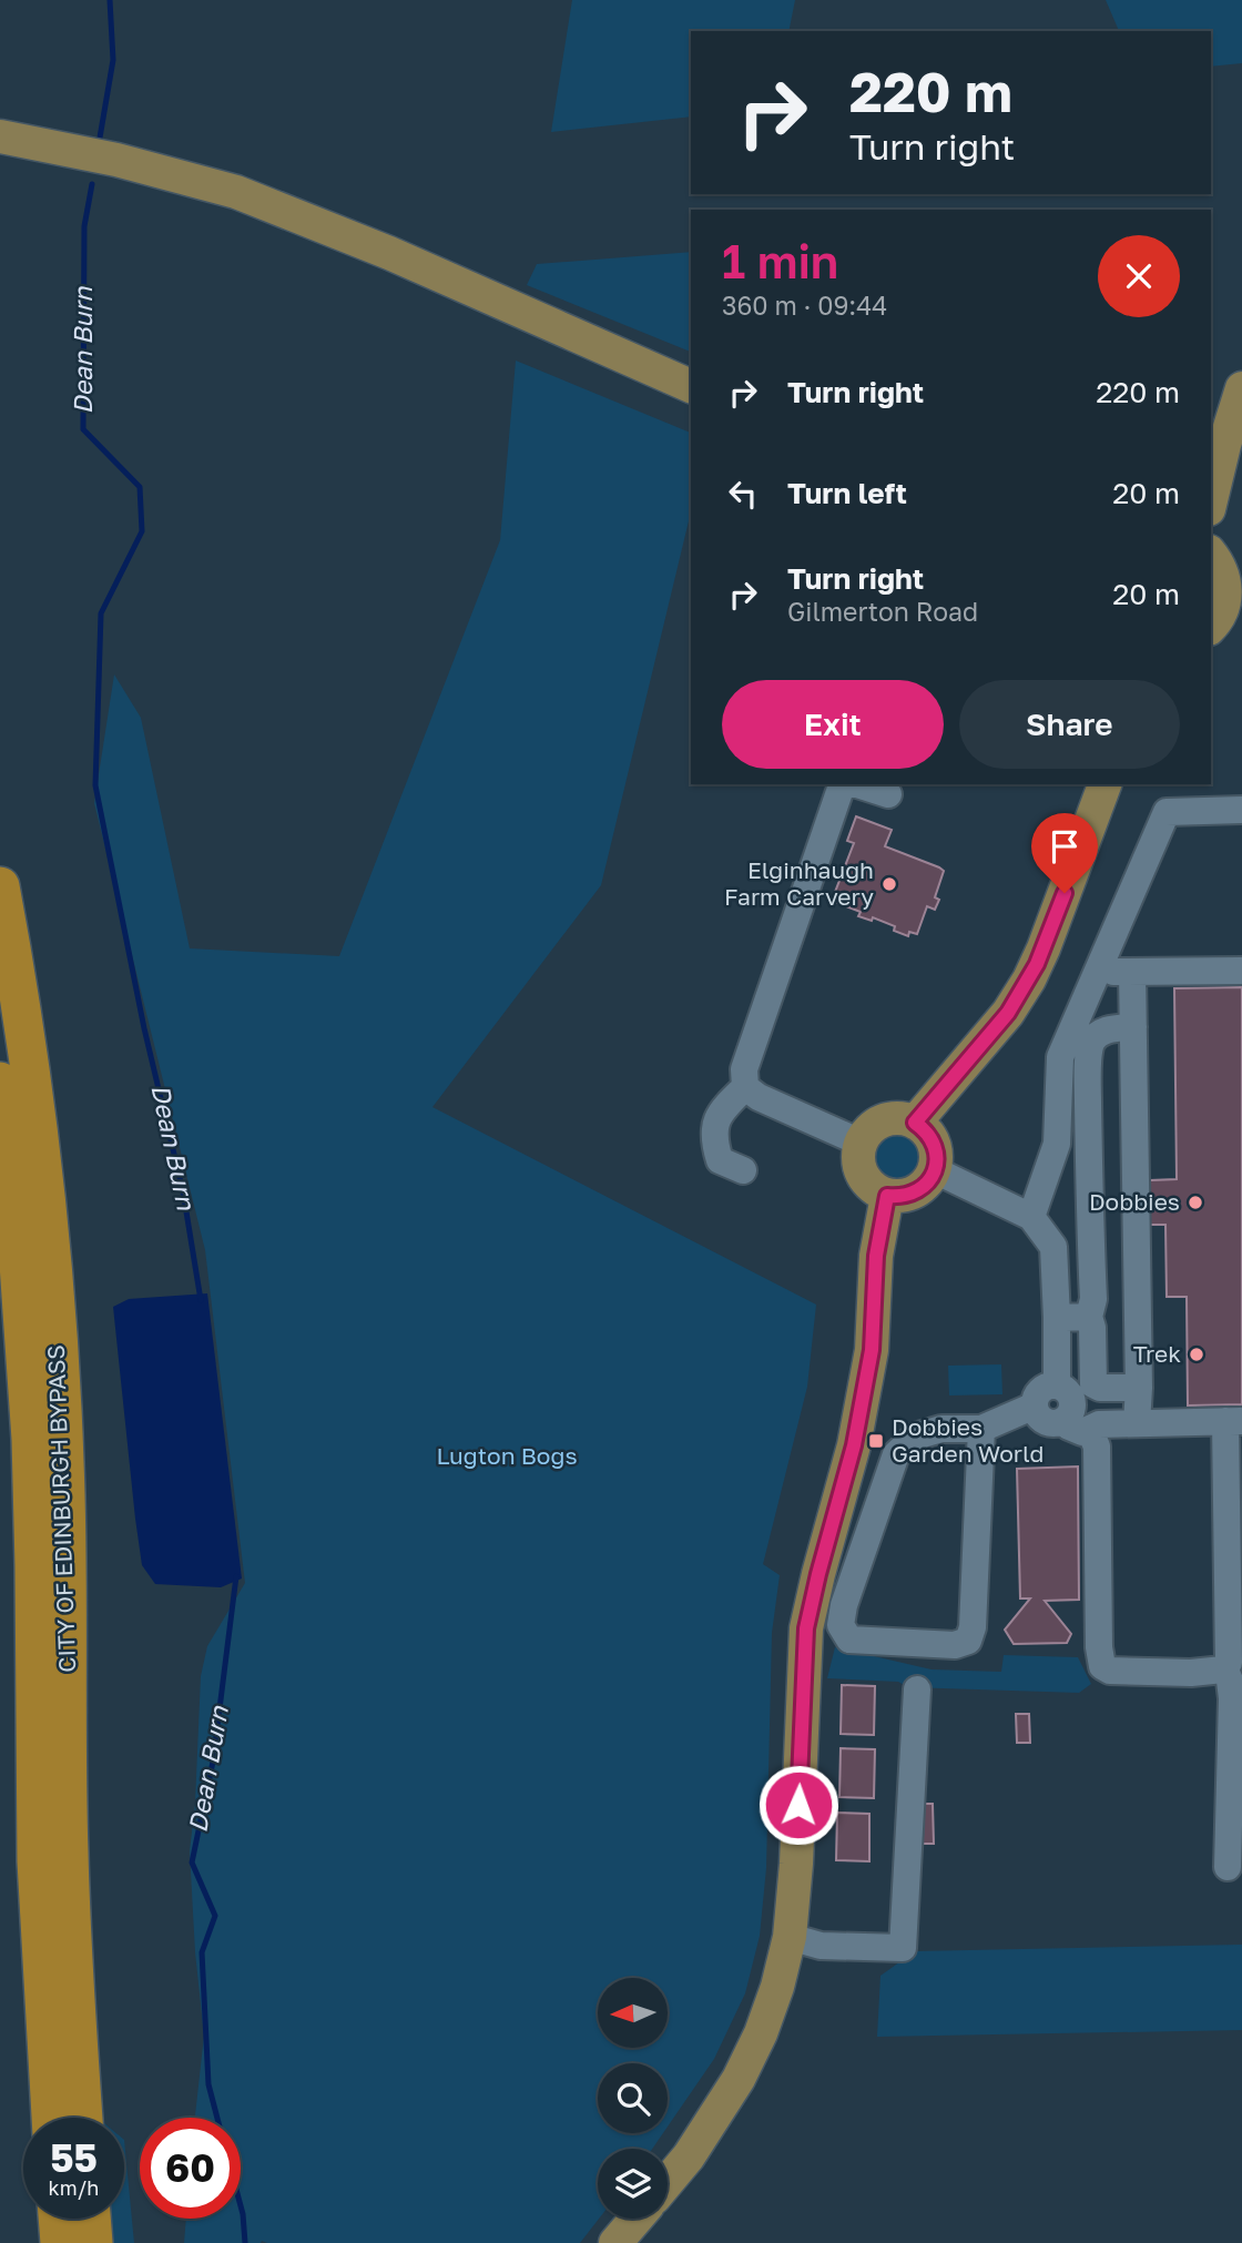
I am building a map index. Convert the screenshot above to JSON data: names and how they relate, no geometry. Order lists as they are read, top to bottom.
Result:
{
  "streets": {
    "highway": ["CITY OF EDINBURGH BYPASS"]
  },
  "water": ["Dean Burn"],
  "parks": ["Lugton Bogs"],
  "places": {
    "other": ["Elginhaugh Farm Carvery", "Dobbies", "Trek"],
    "transit": ["Dobbies Garden World"]
  },
  "north": "left",
  "page": {
    "turn": ["220 m", "Turn right"],
    "heading": ["1 min", "360 m · 09:44"],
    "list": [
      {
        "name": "Turn right",
        "value": "220 m"
      },
      {
        "name": "Turn left",
        "value": "20 m"
      },
      {
        "name": "Turn right",
        "note": "Gilmerton Road",
        "value": "20 m"
      }
    ],
    "buttons": ["Exit", "Share"],
    "speed": "55 km/h",
    "limit": "60"
  }
}
